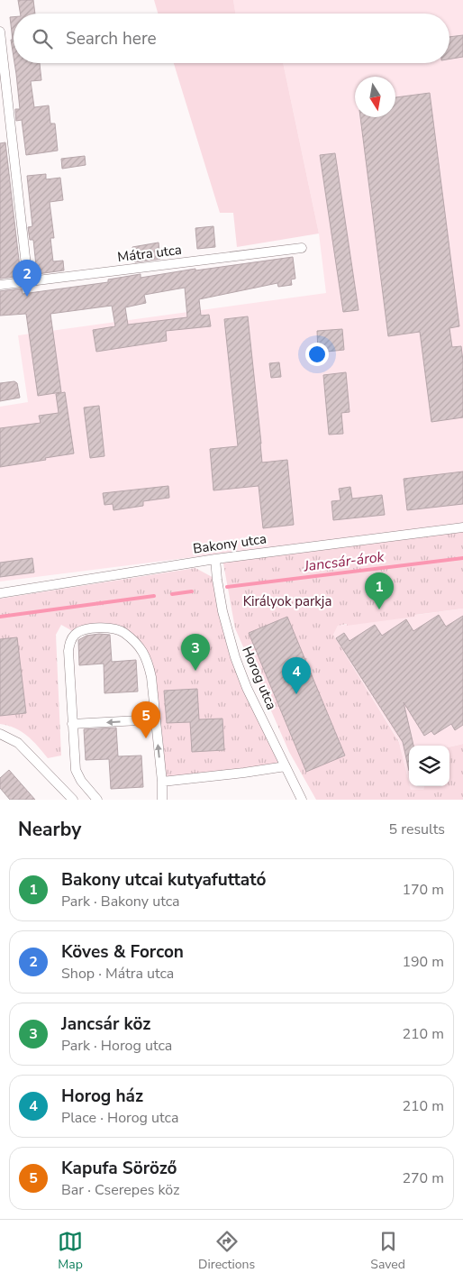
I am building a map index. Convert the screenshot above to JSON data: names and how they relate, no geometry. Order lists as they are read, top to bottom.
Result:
{
  "streets": {
    "street": ["Mátra utca", "Bakony utca", "Horog utca"]
  },
  "crossings": [
    ["Bakony utca", "Horog utca"]
  ],
  "water": ["Jancsár-árok"],
  "parks": ["Királyok parkja"],
  "north": "bottom",
  "page": {
    "search": "Search here",
    "pins": [
      "2",
      "1",
      "3",
      "4",
      "5"
    ],
    "heading": ["Nearby", "5 results"],
    "list": [
      {
        "mark": "1",
        "name": "Bakony utcai kutyafuttató",
        "note": "Park · Bakony utca",
        "value": "170 m"
      },
      {
        "mark": "2",
        "name": "Köves & Forcon",
        "note": "Shop · Mátra utca",
        "value": "190 m"
      },
      {
        "mark": "3",
        "name": "Jancsár köz",
        "note": "Park · Horog utca",
        "value": "210 m"
      },
      {
        "mark": "4",
        "name": "Horog ház",
        "note": "Place · Horog utca",
        "value": "210 m"
      },
      {
        "mark": "5",
        "name": "Kapufa Söröző",
        "note": "Bar · Cserepes köz",
        "value": "270 m"
      }
    ],
    "nav": ["Map", "Directions", "Saved"]
  }
}
